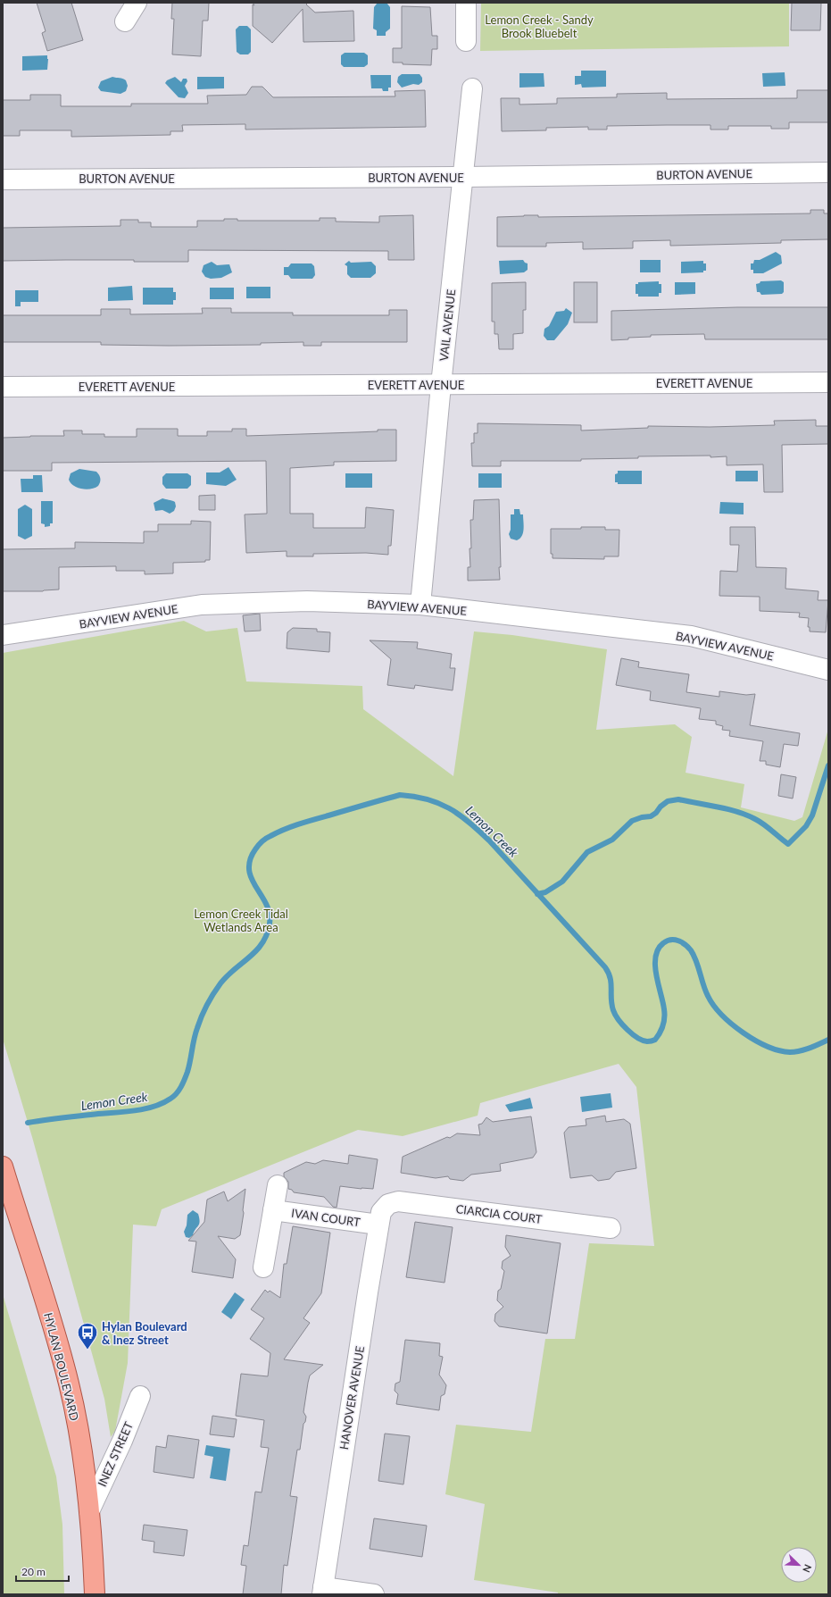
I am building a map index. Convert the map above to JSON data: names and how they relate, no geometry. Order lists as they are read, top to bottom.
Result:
{
  "streets": {
    "main road": ["HYLAN BOULEVARD"],
    "street": [
      "BURTON AVENUE",
      "VAIL AVENUE",
      "EVERETT AVENUE",
      "BAYVIEW AVENUE",
      "CIARCIA COURT",
      "IVAN COURT",
      "HANOVER AVENUE",
      "INEZ STREET"
    ]
  },
  "crossings": [
    ["BURTON AVENUE", "VAIL AVENUE"],
    ["VAIL AVENUE", "EVERETT AVENUE"],
    ["VAIL AVENUE", "BAYVIEW AVENUE"],
    ["CIARCIA COURT", "HANOVER AVENUE"],
    ["IVAN COURT", "HANOVER AVENUE"],
    ["HYLAN BOULEVARD", "INEZ STREET"]
  ],
  "water": ["Lemon Creek"],
  "parks": ["Lemon Creek - Sandy Brook Bluebelt", "Lemon Creek Tidal Wetlands Area"],
  "places": {
    "bus stop": ["Hylan Boulevard & Inez Street"]
  },
  "scale_bar": "20 m",
  "north": "bottom right"
}
